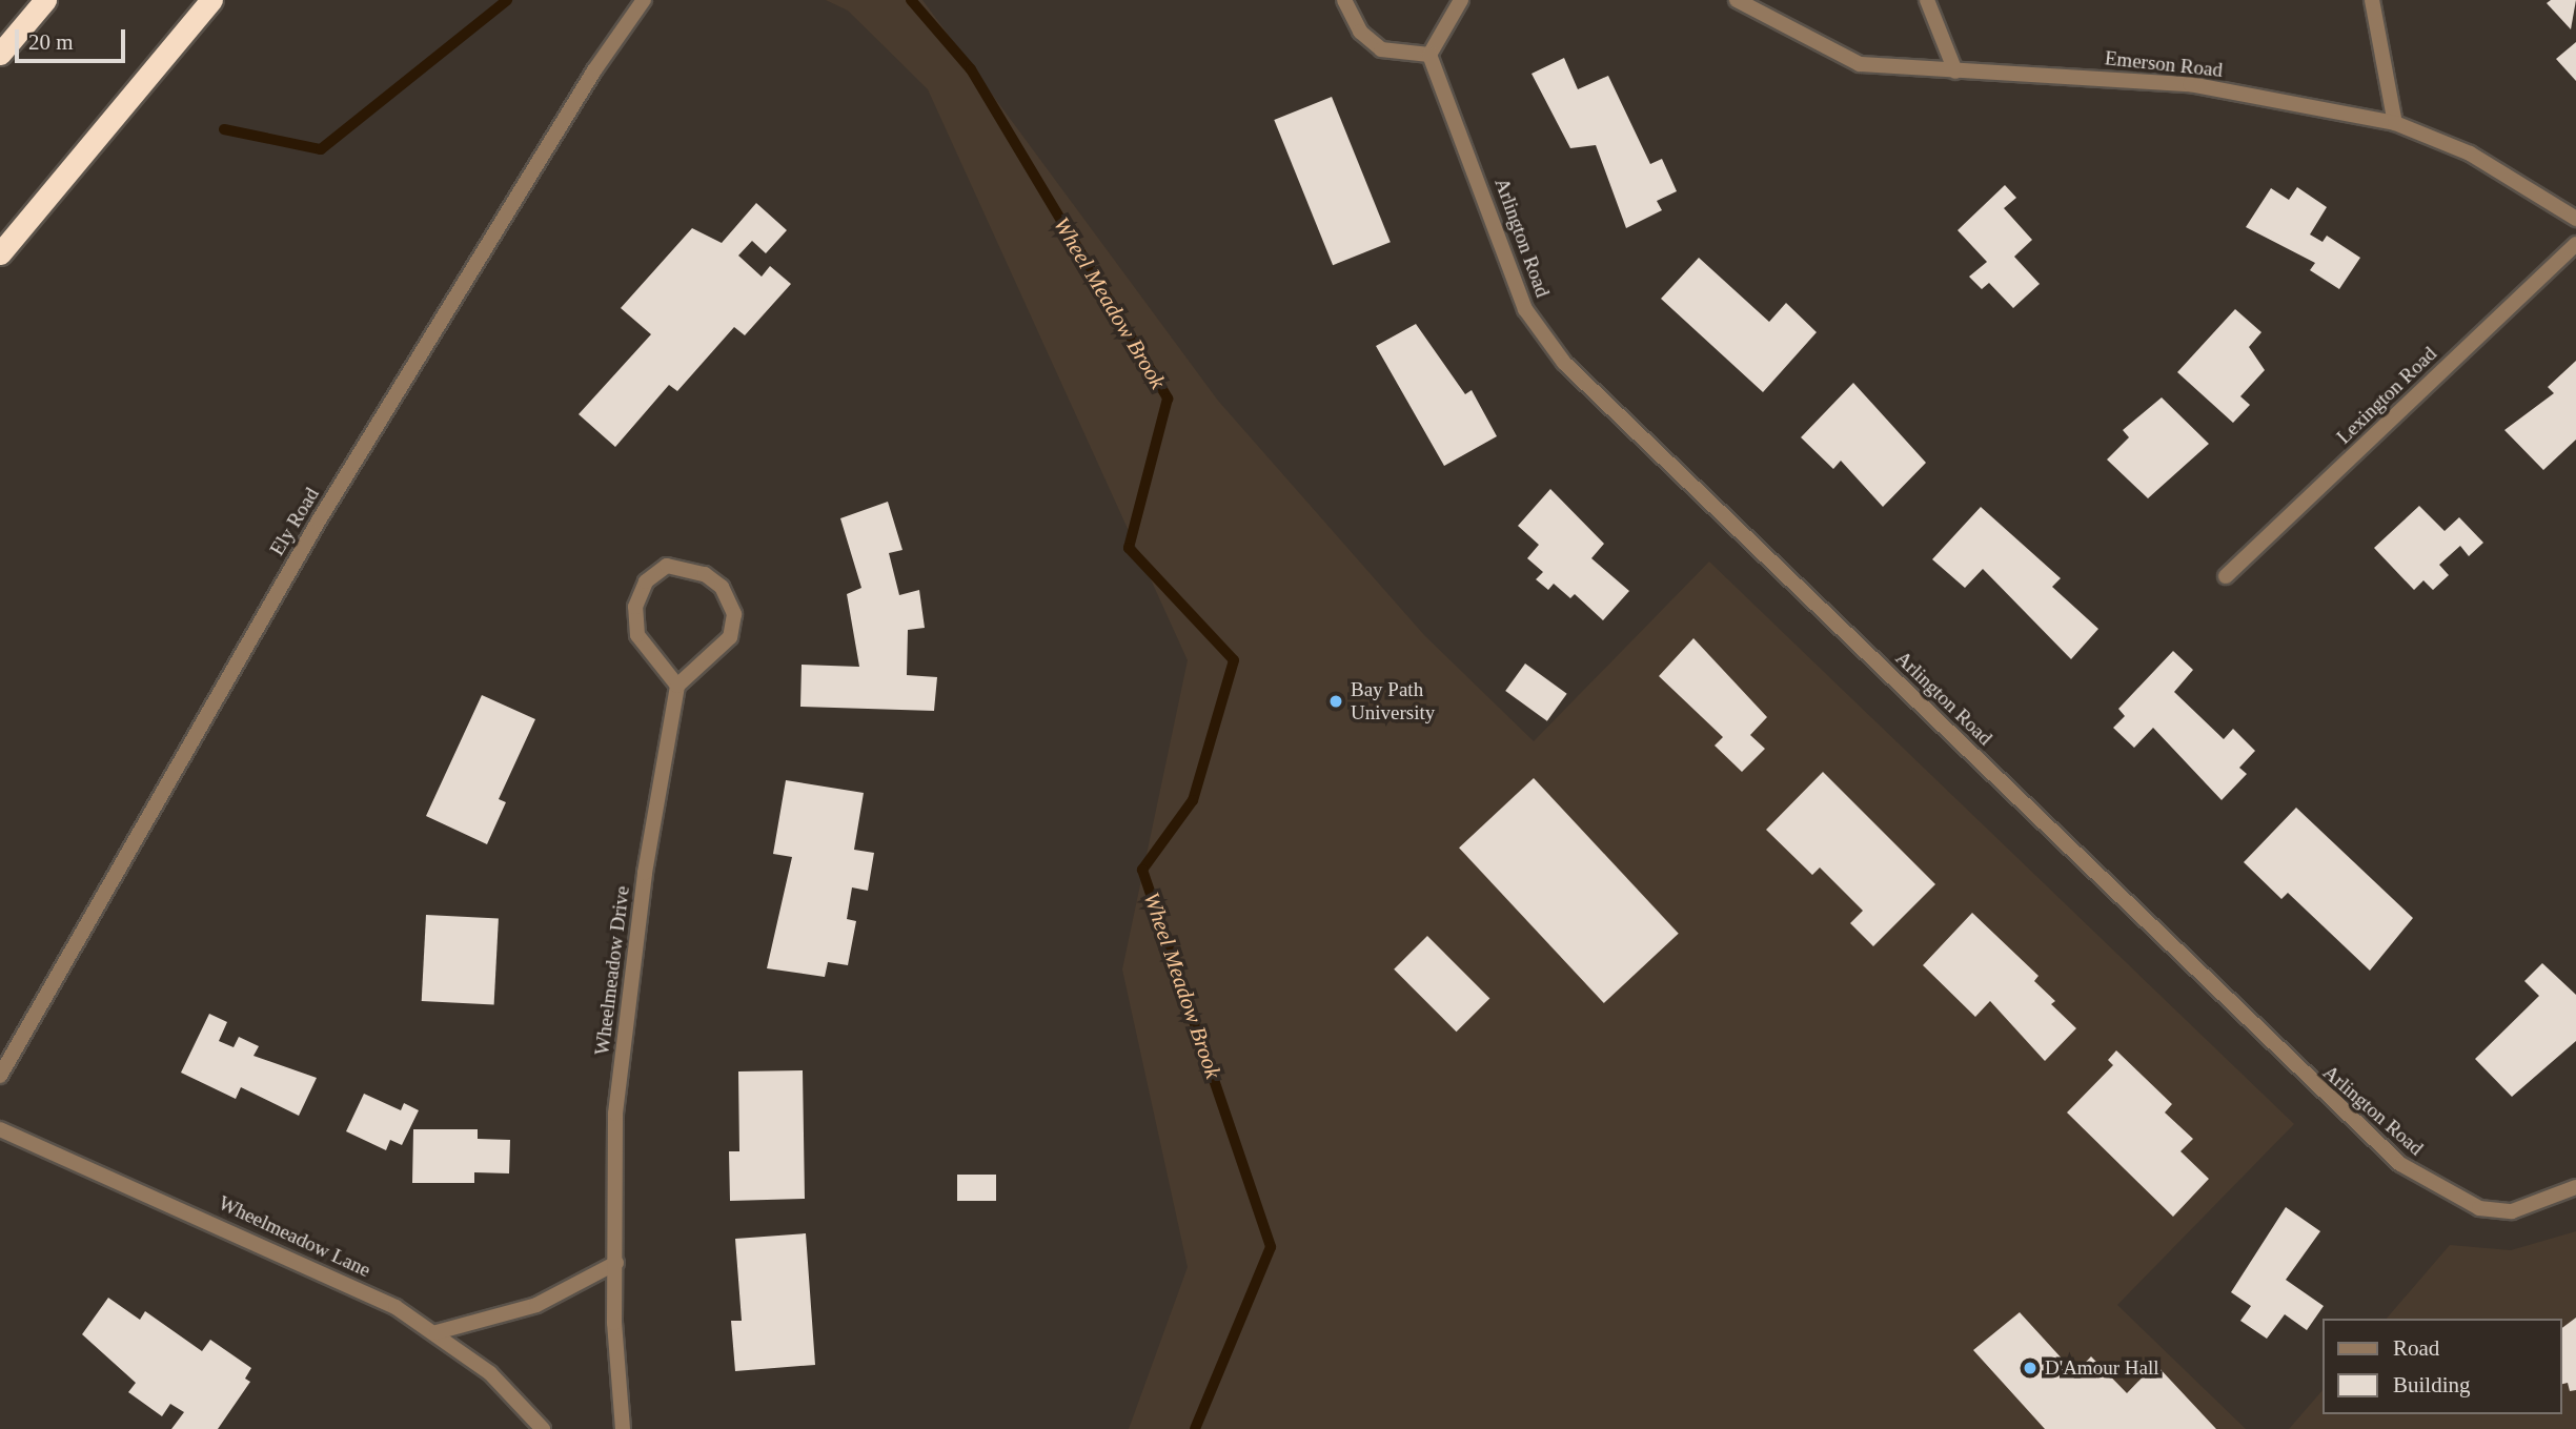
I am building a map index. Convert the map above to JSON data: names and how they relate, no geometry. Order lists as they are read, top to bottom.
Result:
{
  "streets": {
    "street": [
      "Emerson Road",
      "Arlington Road",
      "Lexington Road",
      "Ely Road",
      "Wheelmeadow Drive",
      "Wheelmeadow Lane"
    ]
  },
  "water": ["Wheel Meadow Brook"],
  "places": ["Bay Path University", "D'Amour Hall"],
  "legend": ["Road", "Building"],
  "scale_bar": "20 m"
}
